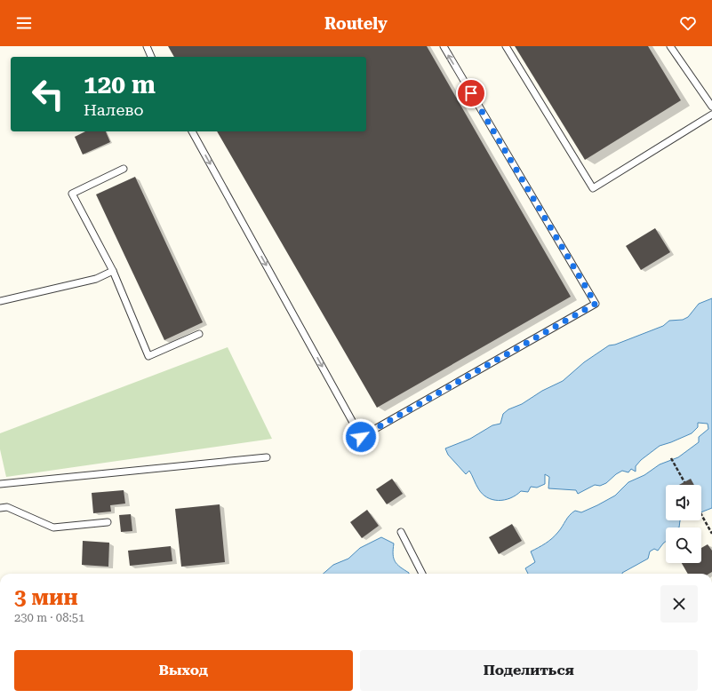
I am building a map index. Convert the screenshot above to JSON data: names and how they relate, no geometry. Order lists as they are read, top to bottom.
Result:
{
  "page": {
    "header": "Routely",
    "turn": ["120 m", "Налево"],
    "heading": ["3 мин", "230 m · 08:51"],
    "buttons": ["Выход", "Поделиться"]
  }
}
